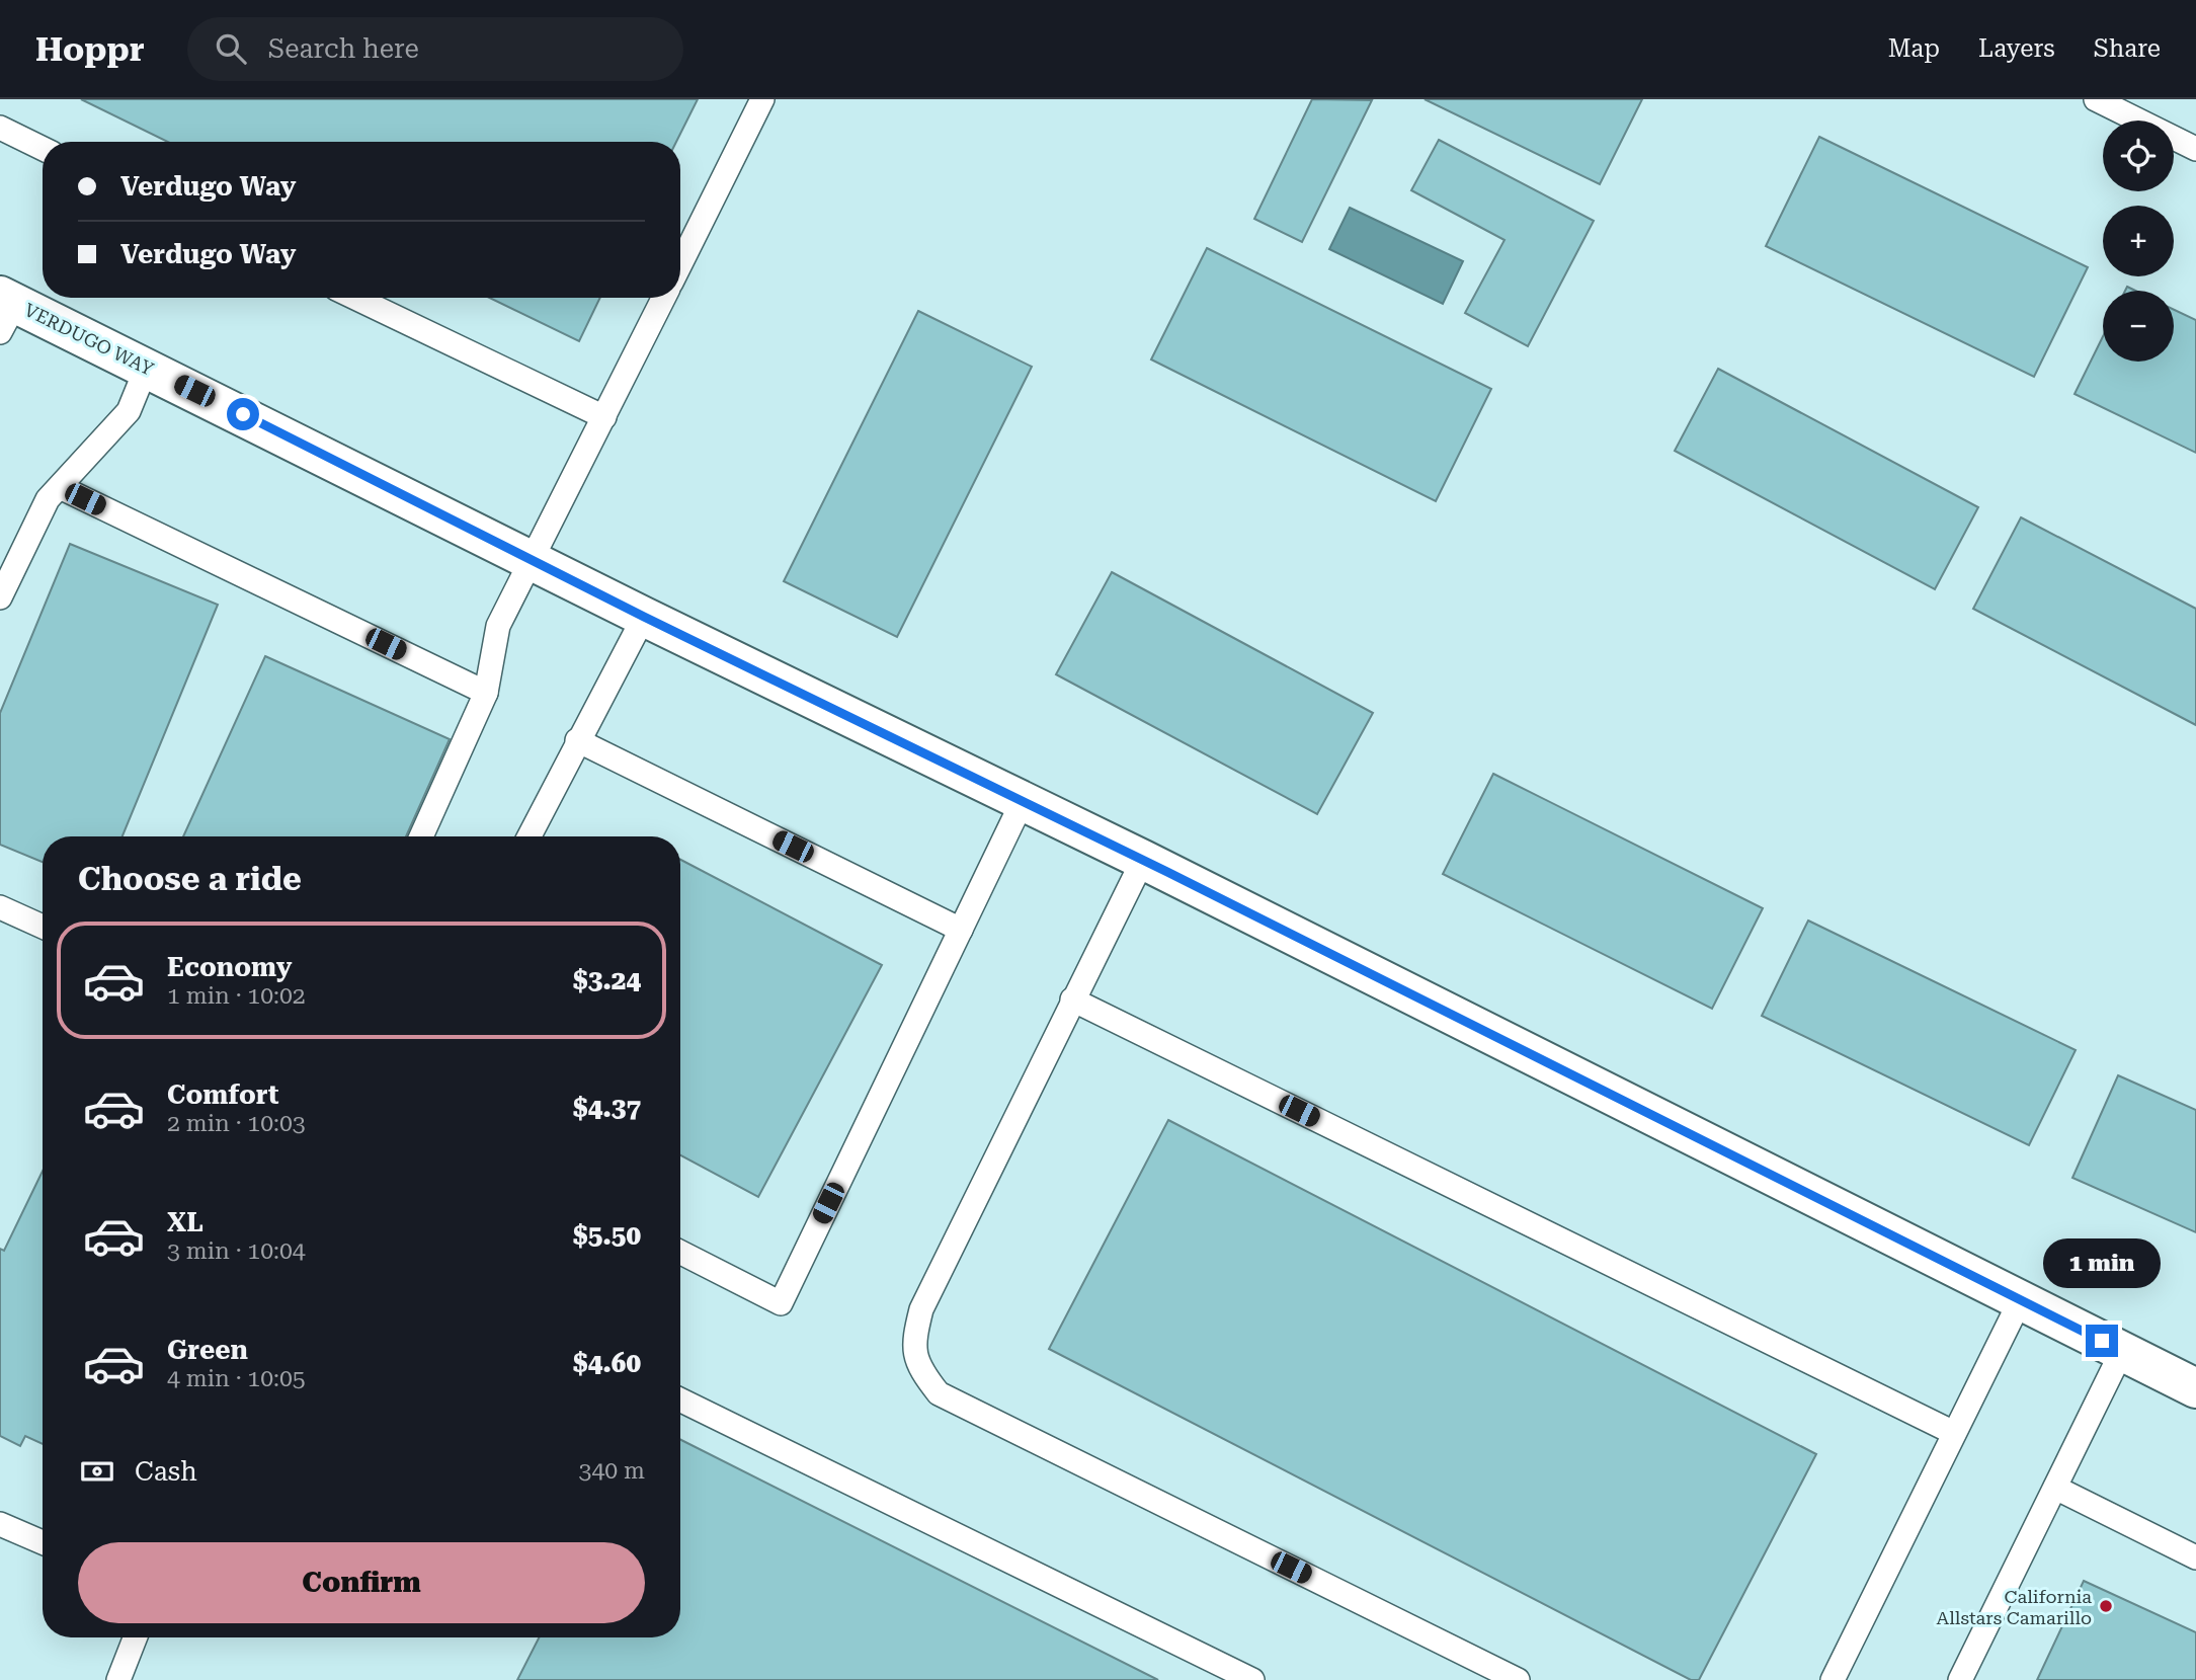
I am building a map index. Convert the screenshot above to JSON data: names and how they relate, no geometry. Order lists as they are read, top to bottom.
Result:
{
  "streets": {
    "street": ["VERDUGO WAY"]
  },
  "places": ["California Allstars Camarillo"],
  "page": {
    "header": "Hoppr",
    "search": "Search here",
    "nav": ["Map", "Layers", "Share"],
    "map_buttons": ["+", "−"],
    "banner": ["Verdugo Way", "Verdugo Way"],
    "heading": "Choose a ride",
    "list": [
      {
        "name": "Economy",
        "note": "1 min · 10:02",
        "value": "$3.24"
      },
      {
        "name": "Comfort",
        "note": "2 min · 10:03",
        "value": "$4.37"
      },
      {
        "name": "XL",
        "note": "3 min · 10:04",
        "value": "$5.50"
      },
      {
        "name": "Green",
        "note": "4 min · 10:05",
        "value": "$4.60"
      }
    ],
    "bubble": "1 min",
    "pay": ["Cash", "340 m"],
    "buttons": "Confirm"
  }
}
